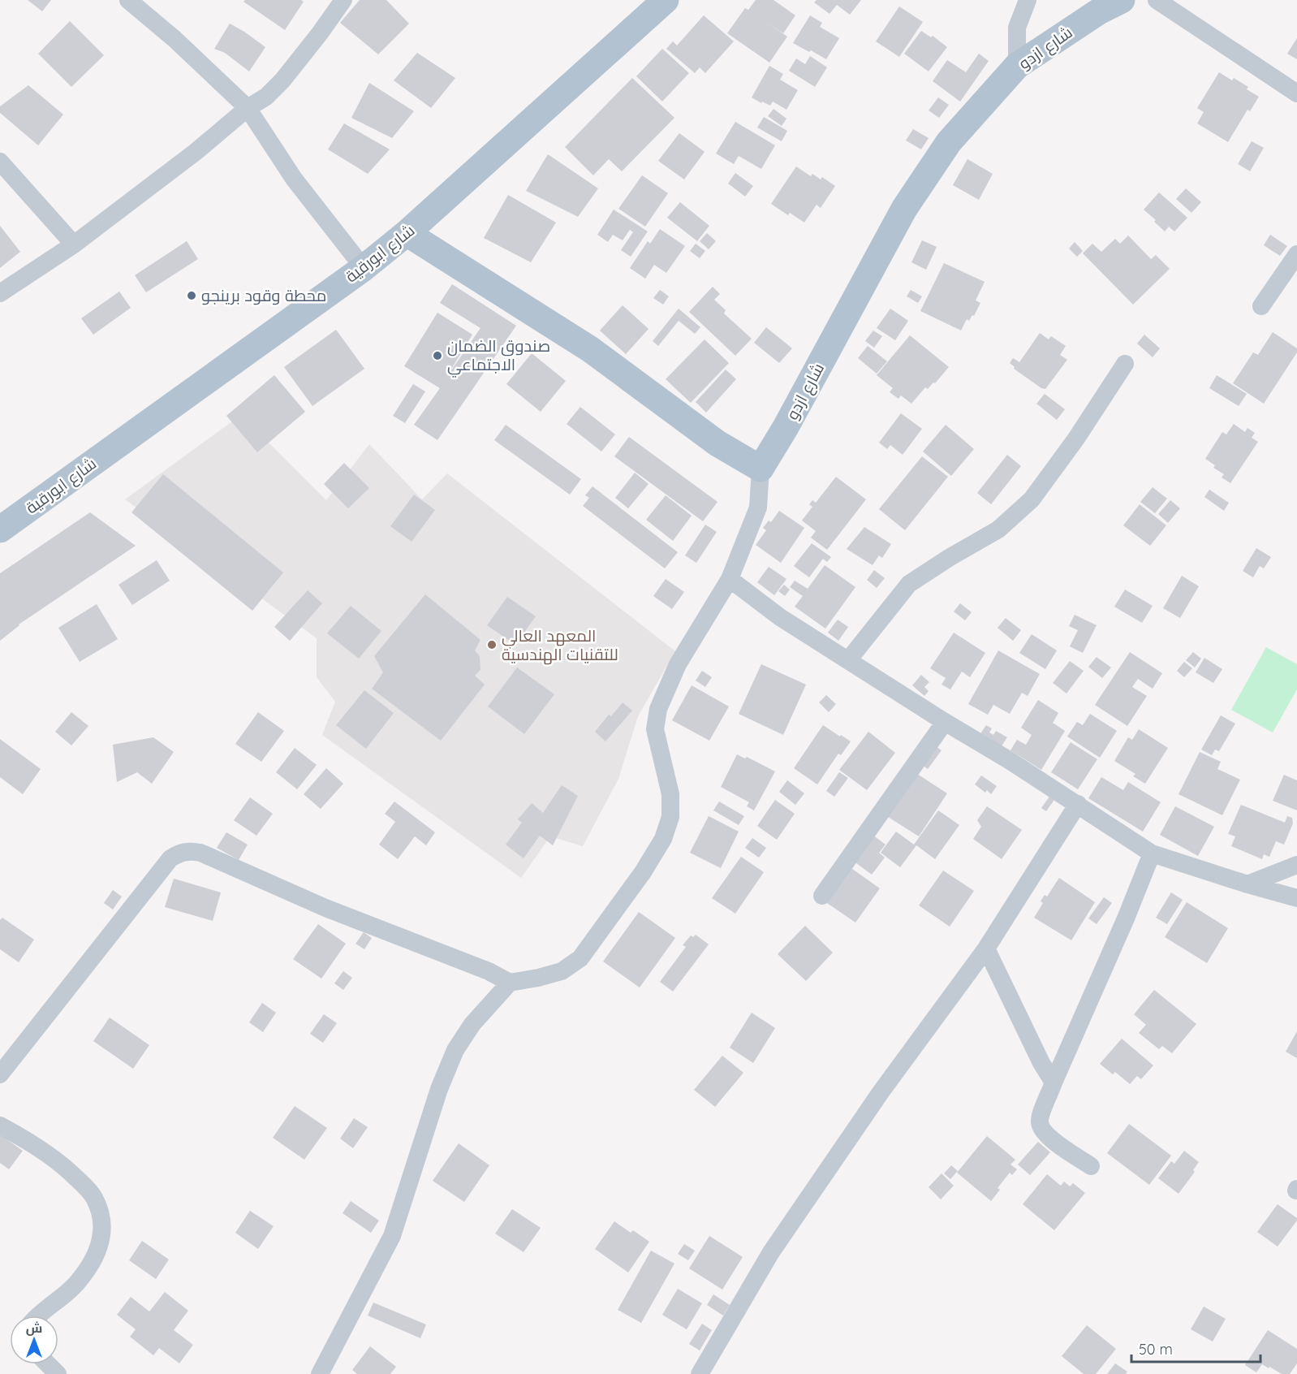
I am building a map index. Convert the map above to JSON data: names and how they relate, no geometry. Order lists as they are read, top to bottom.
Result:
{
  "streets": {
    "main road": ["شارع ازدو", "شارع ابورقية"]
  },
  "places": ["محطة وقود برينجو", "صندوق الضمان الاجتماعي", "المعهد العالي للتقنيات الهندسية"],
  "scale_bar": "50 m",
  "north": "top"
}
